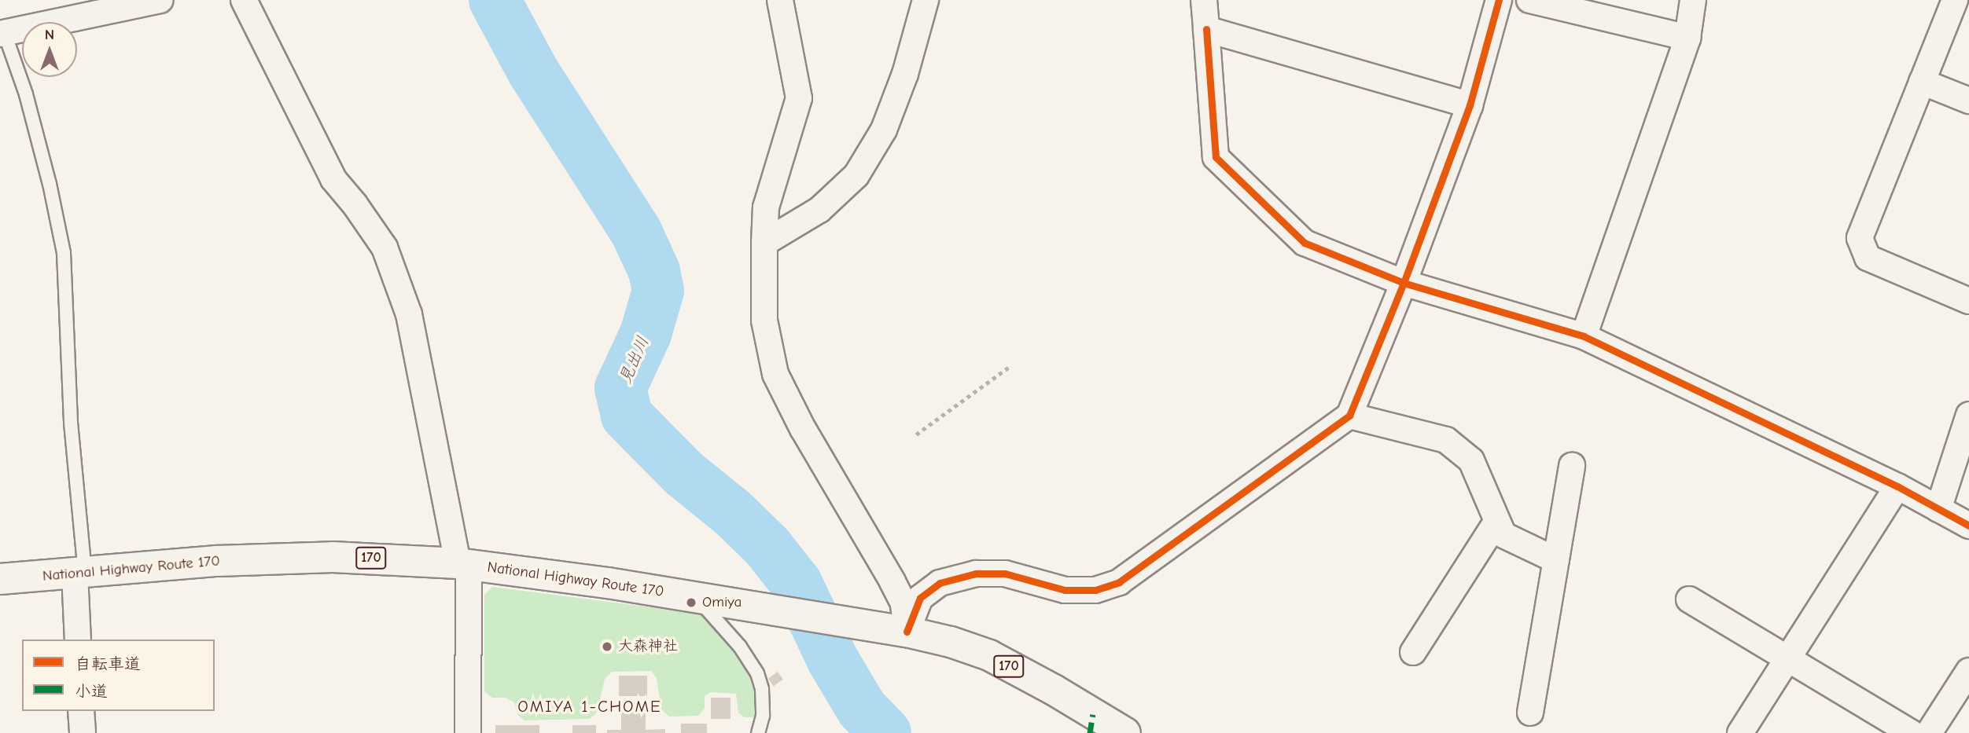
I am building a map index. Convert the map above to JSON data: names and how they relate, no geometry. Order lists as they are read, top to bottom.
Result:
{
  "streets": {
    "highway": ["170", "National Highway Route 170"]
  },
  "districts": ["OMIYA 1-CHOME"],
  "water": ["見出川"],
  "places": ["Omiya", "大森神社"],
  "legend": ["自転車道", "小道"],
  "north": "top"
}
